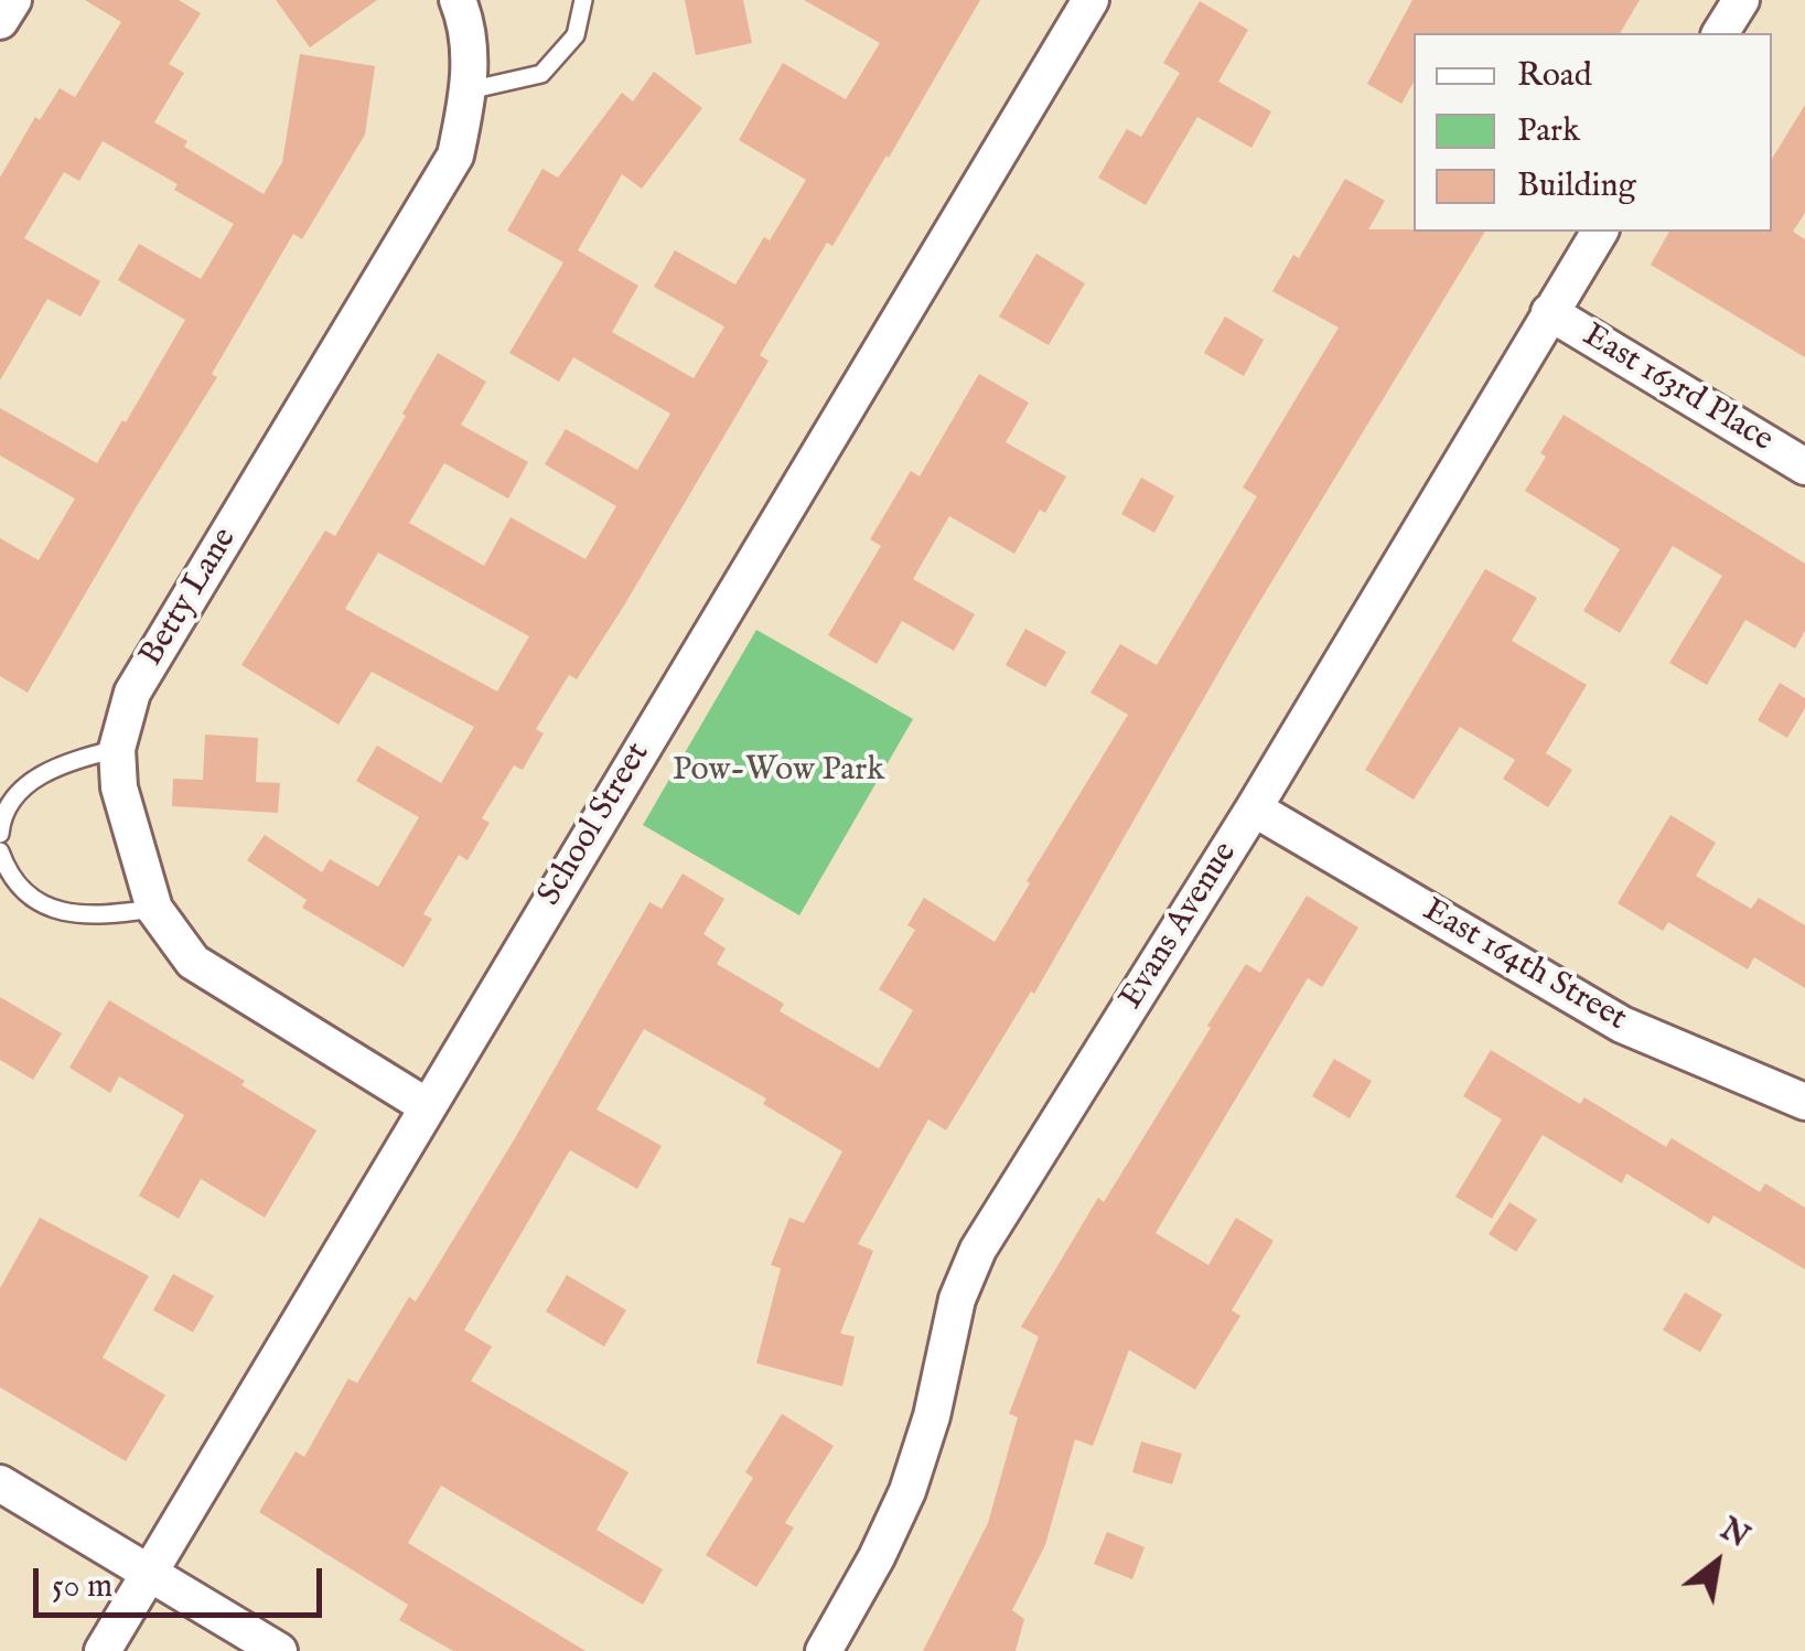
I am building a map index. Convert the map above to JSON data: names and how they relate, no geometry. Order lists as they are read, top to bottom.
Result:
{
  "streets": {
    "street": [
      "East 163rd Place",
      "Betty Lane",
      "School Street",
      "Evans Avenue",
      "East 164th Street"
    ]
  },
  "crossings": [
    ["East 163rd Place", "Evans Avenue"],
    ["Betty Lane", "School Street"],
    ["Evans Avenue", "East 164th Street"]
  ],
  "parks": ["Pow-Wow Park"],
  "legend": ["Road", "Park", "Building"],
  "scale_bar": "50 m",
  "north": "top right"
}
